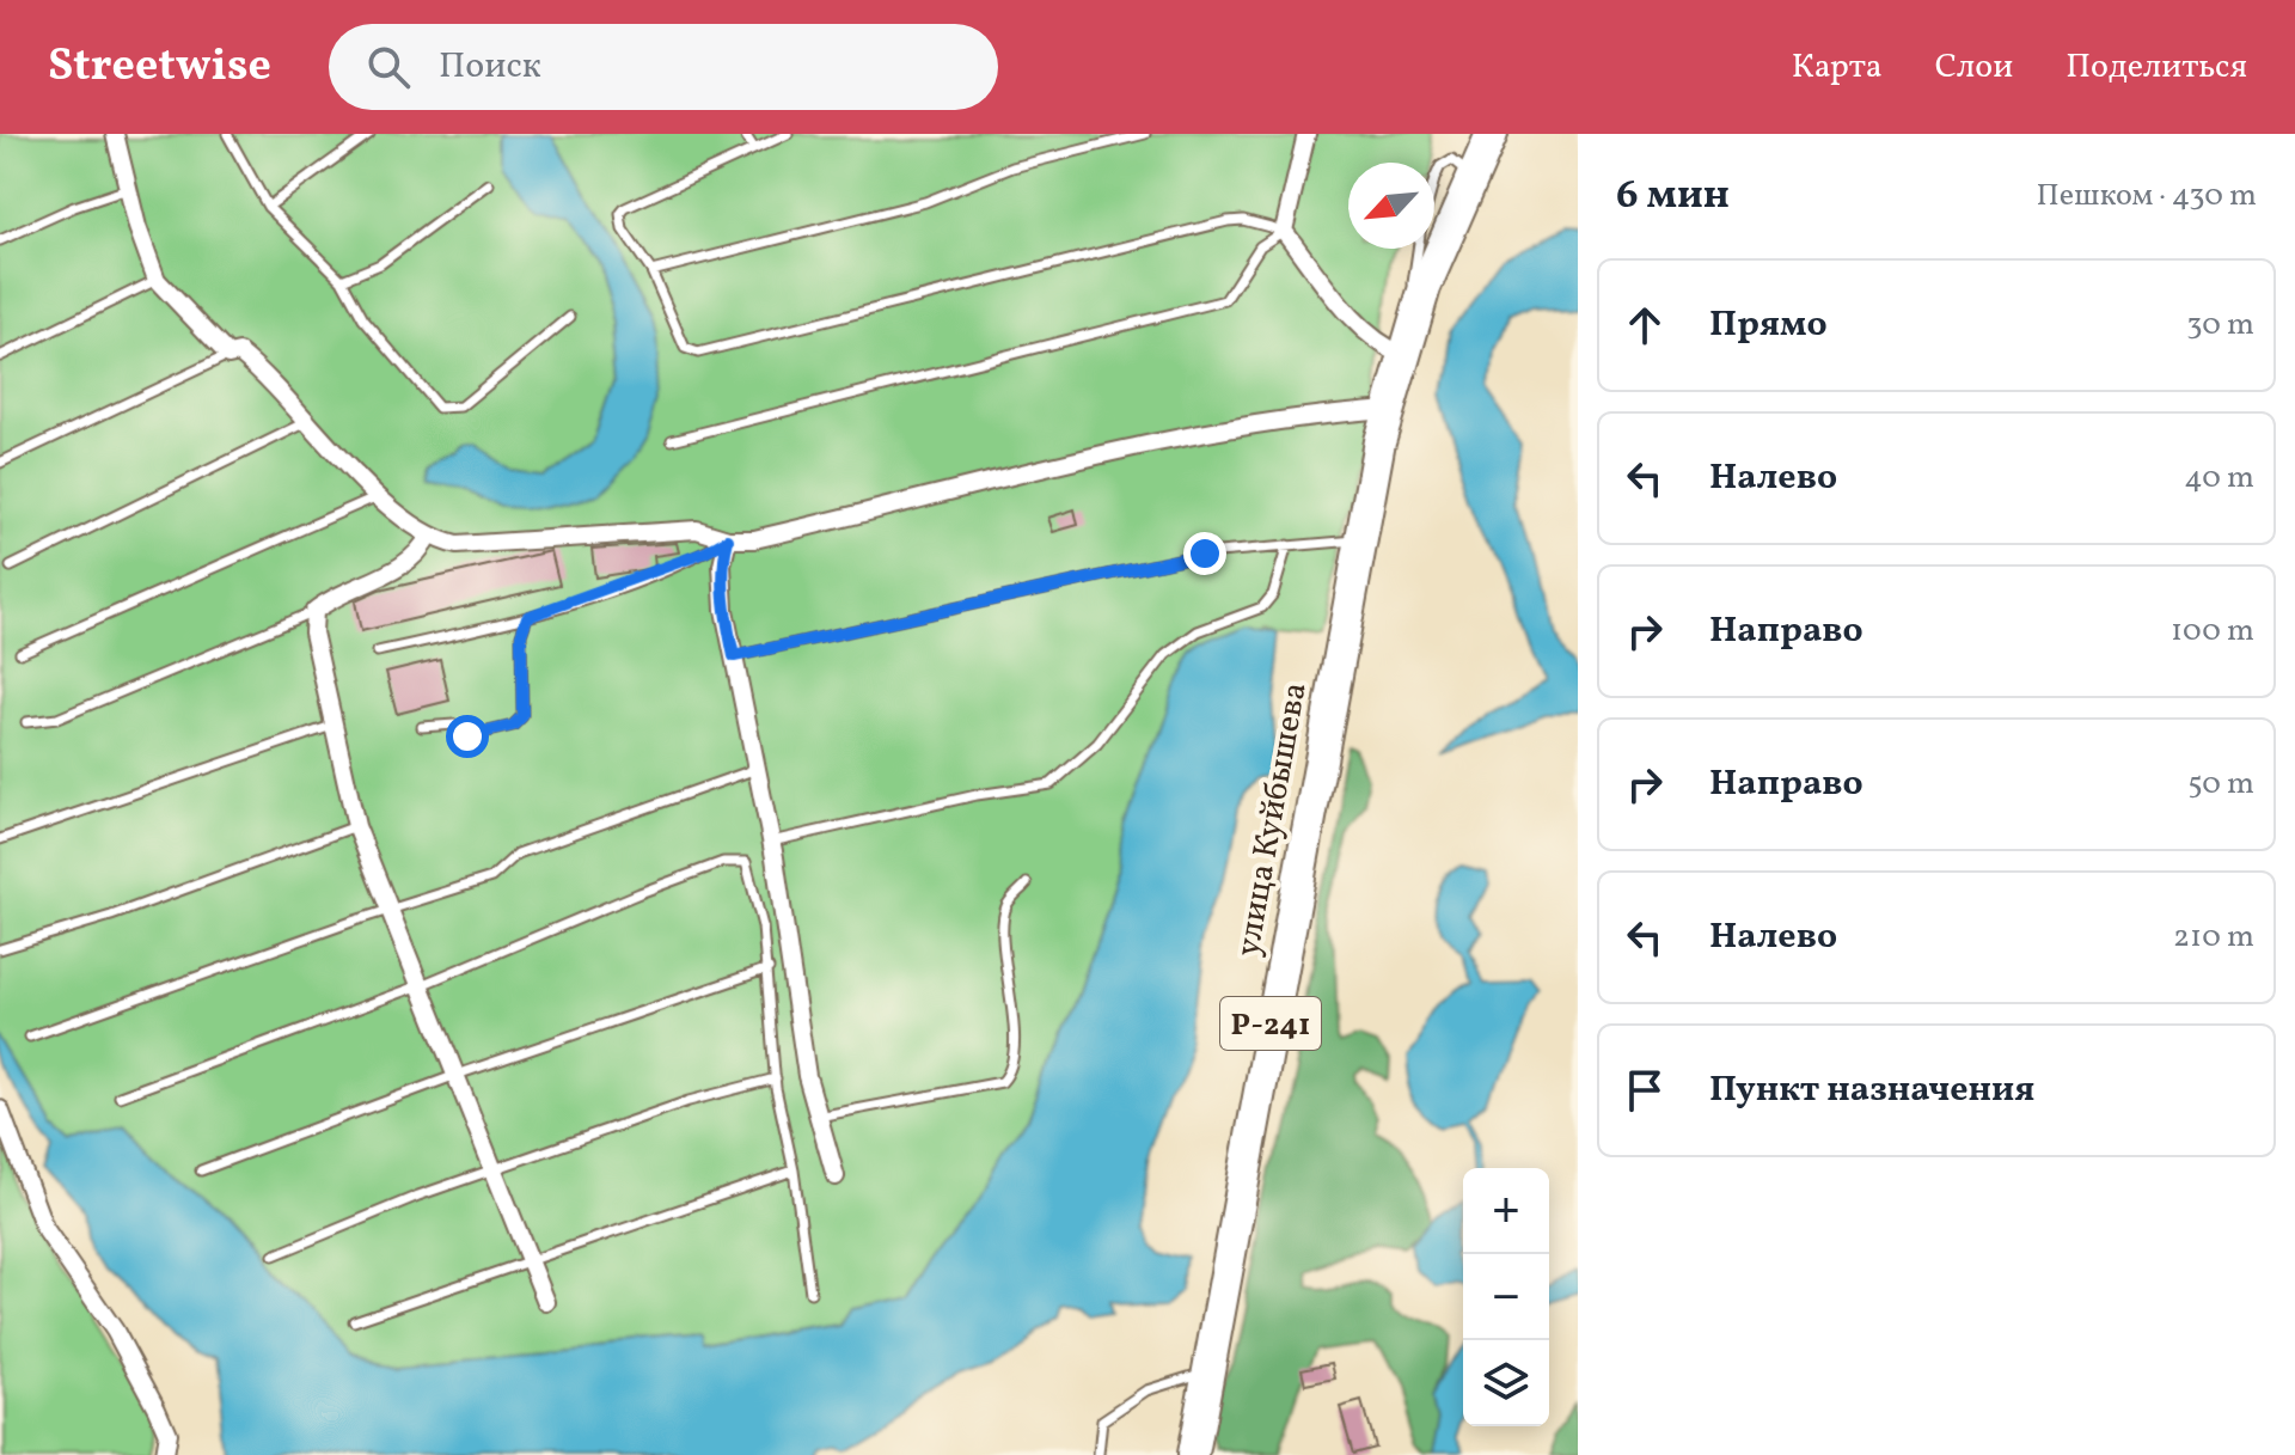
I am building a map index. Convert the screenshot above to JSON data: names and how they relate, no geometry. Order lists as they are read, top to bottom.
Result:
{
  "streets": {
    "highway": ["улица Куйбышева", "Р-241"]
  },
  "crossings": [
    ["улица Куйбышева", "Р-241"]
  ],
  "north": "bottom left",
  "page": {
    "header": "Streetwise",
    "search": "Поиск",
    "nav": ["Карта", "Слои", "Поделиться"],
    "heading": ["6 мин", "Пешком · 430 m"],
    "list": [
      ["Прямо", "30 m"],
      ["Налево", "40 m"],
      ["Направо", "100 m"],
      ["Направо", "50 m"],
      ["Налево", "210 m"],
      "Пункт назначения"
    ],
    "map_buttons": ["+", "−"]
  }
}
